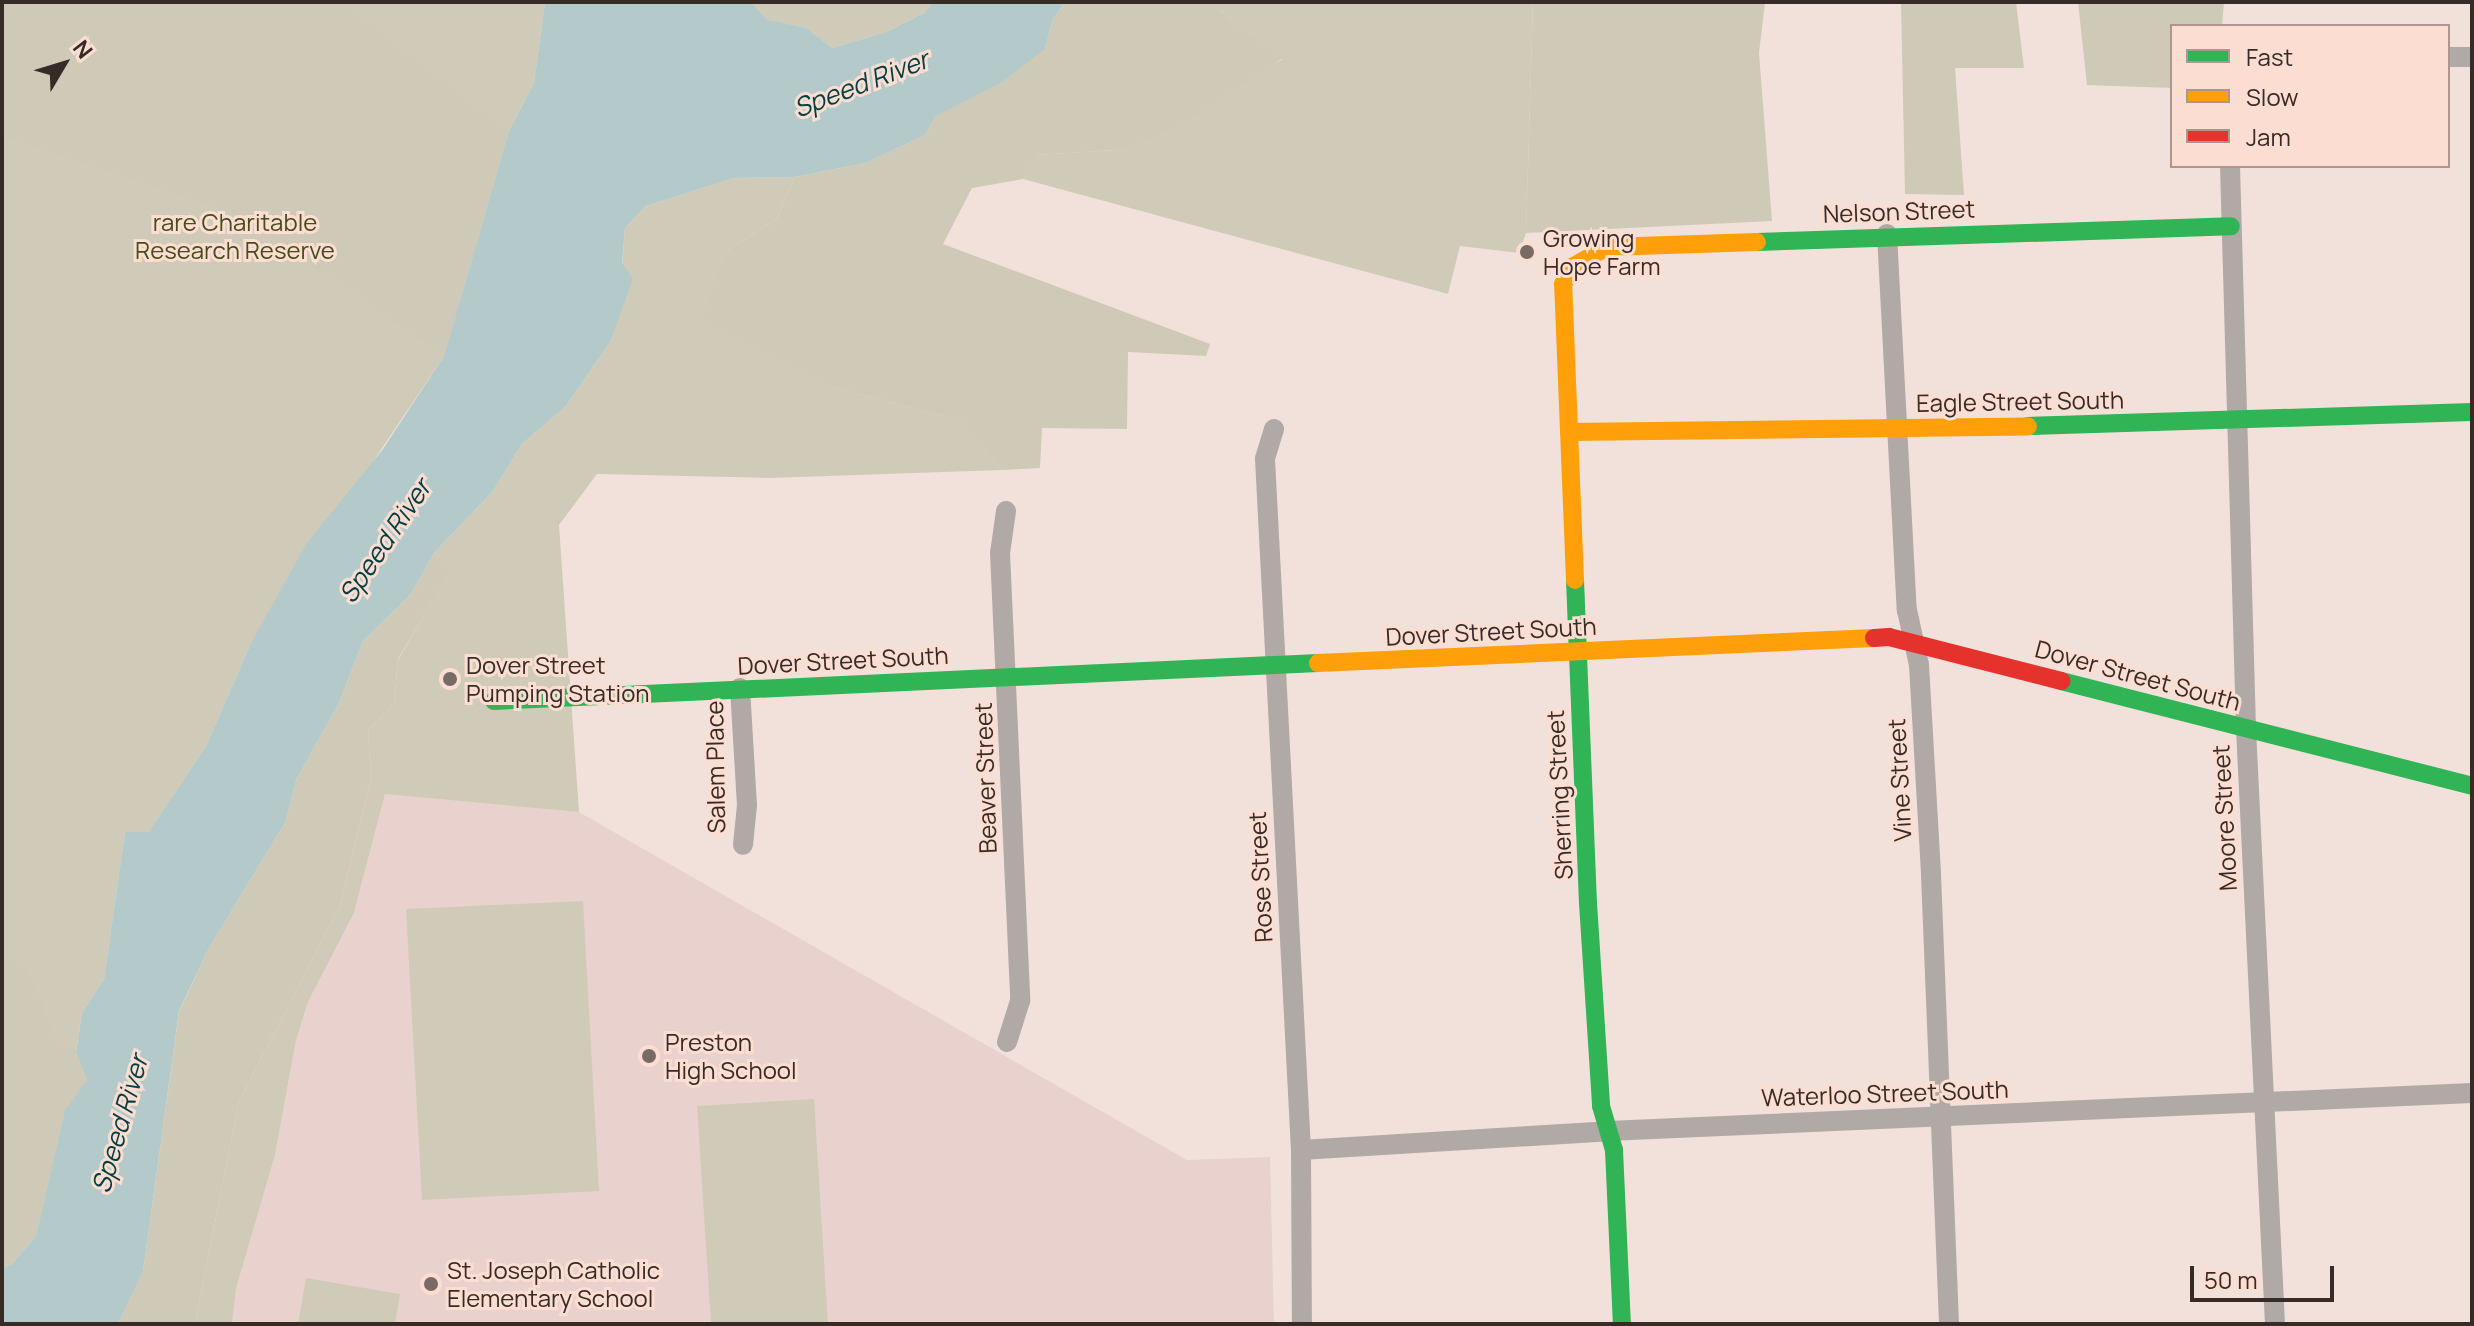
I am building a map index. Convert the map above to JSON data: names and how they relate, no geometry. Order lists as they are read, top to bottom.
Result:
{
  "streets": {
    "street": [
      "Nelson Street",
      "Eagle Street South",
      "Dover Street South",
      "Salem Place",
      "Beaver Street",
      "Vine Street",
      "Sherring Street",
      "Moore Street",
      "Rose Street",
      "Waterloo Street South"
    ]
  },
  "crossings": [
    ["Nelson Street", "Vine Street"],
    ["Nelson Street", "Sherring Street"],
    ["Nelson Street", "Moore Street"],
    ["Eagle Street South", "Vine Street"],
    ["Eagle Street South", "Sherring Street"],
    ["Eagle Street South", "Moore Street"],
    ["Dover Street South", "Salem Place"],
    ["Dover Street South", "Beaver Street"],
    ["Dover Street South", "Vine Street"],
    ["Dover Street South", "Sherring Street"],
    ["Dover Street South", "Moore Street"],
    ["Dover Street South", "Rose Street"],
    ["Vine Street", "Waterloo Street South"],
    ["Sherring Street", "Waterloo Street South"],
    ["Moore Street", "Waterloo Street South"],
    ["Rose Street", "Waterloo Street South"]
  ],
  "water": ["Speed River"],
  "parks": ["rare Charitable Research Reserve"],
  "places": [
    "Growing Hope Farm",
    "Dover Street Pumping Station",
    "Preston High School",
    "St. Joseph Catholic Elementary School"
  ],
  "legend": ["Fast", "Slow", "Jam"],
  "scale_bar": "50 m",
  "north": "top right"
}
